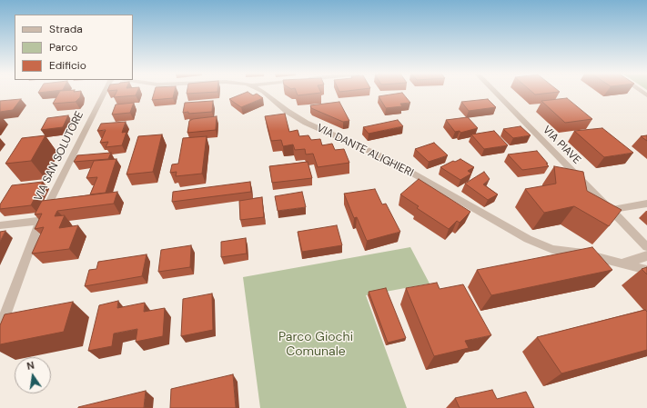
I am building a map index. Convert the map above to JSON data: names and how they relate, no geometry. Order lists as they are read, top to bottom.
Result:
{
  "streets": {
    "street": ["VIA PIAVE", "VIA DANTE ALIGHIERI", "VIA SAN SOLUTORE"]
  },
  "parks": ["Parco Giochi Comunale"],
  "legend": ["Strada", "Parco", "Edificio"],
  "north": "top"
}
